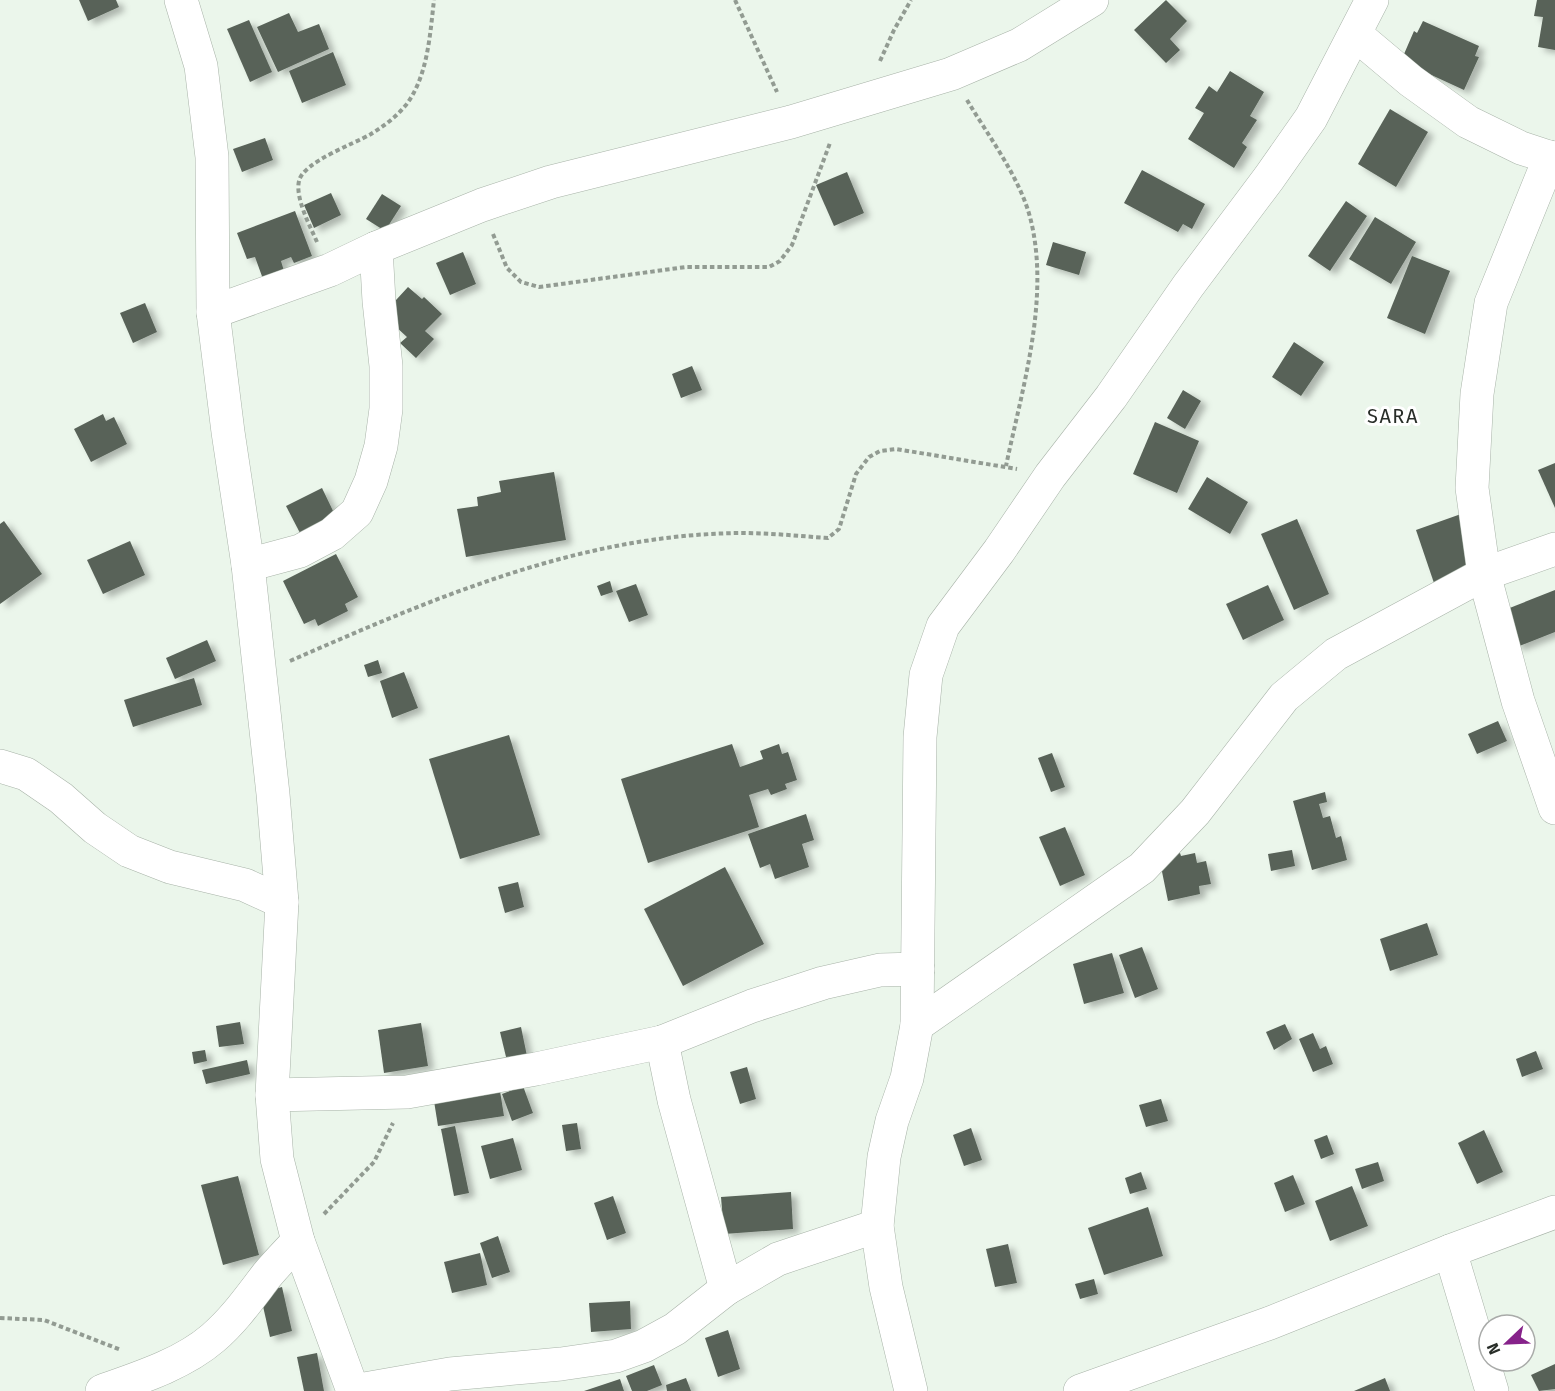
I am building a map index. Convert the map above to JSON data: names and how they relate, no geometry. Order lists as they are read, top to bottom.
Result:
{
  "districts": ["SARA"],
  "north": "bottom left"
}
